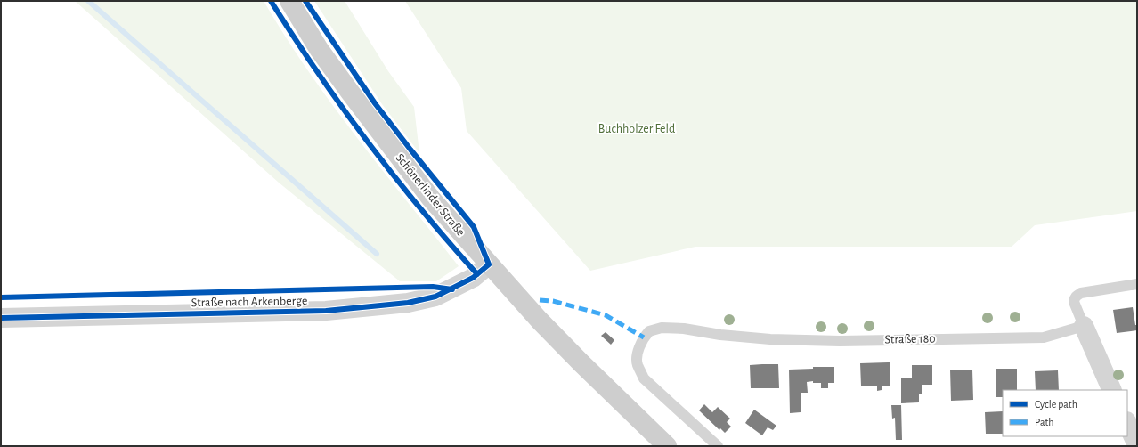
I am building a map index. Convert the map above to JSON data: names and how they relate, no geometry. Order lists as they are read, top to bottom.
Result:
{
  "streets": {
    "main road": ["Schönerlinder Straße"],
    "street": ["Straße nach Arkenberge"],
    "lane": ["Straße 180"]
  },
  "crossings": [
    ["Schönerlinder Straße", "Straße nach Arkenberge"]
  ],
  "parks": ["Buchholzer Feld"],
  "legend": ["Cycle path", "Path"]
}
